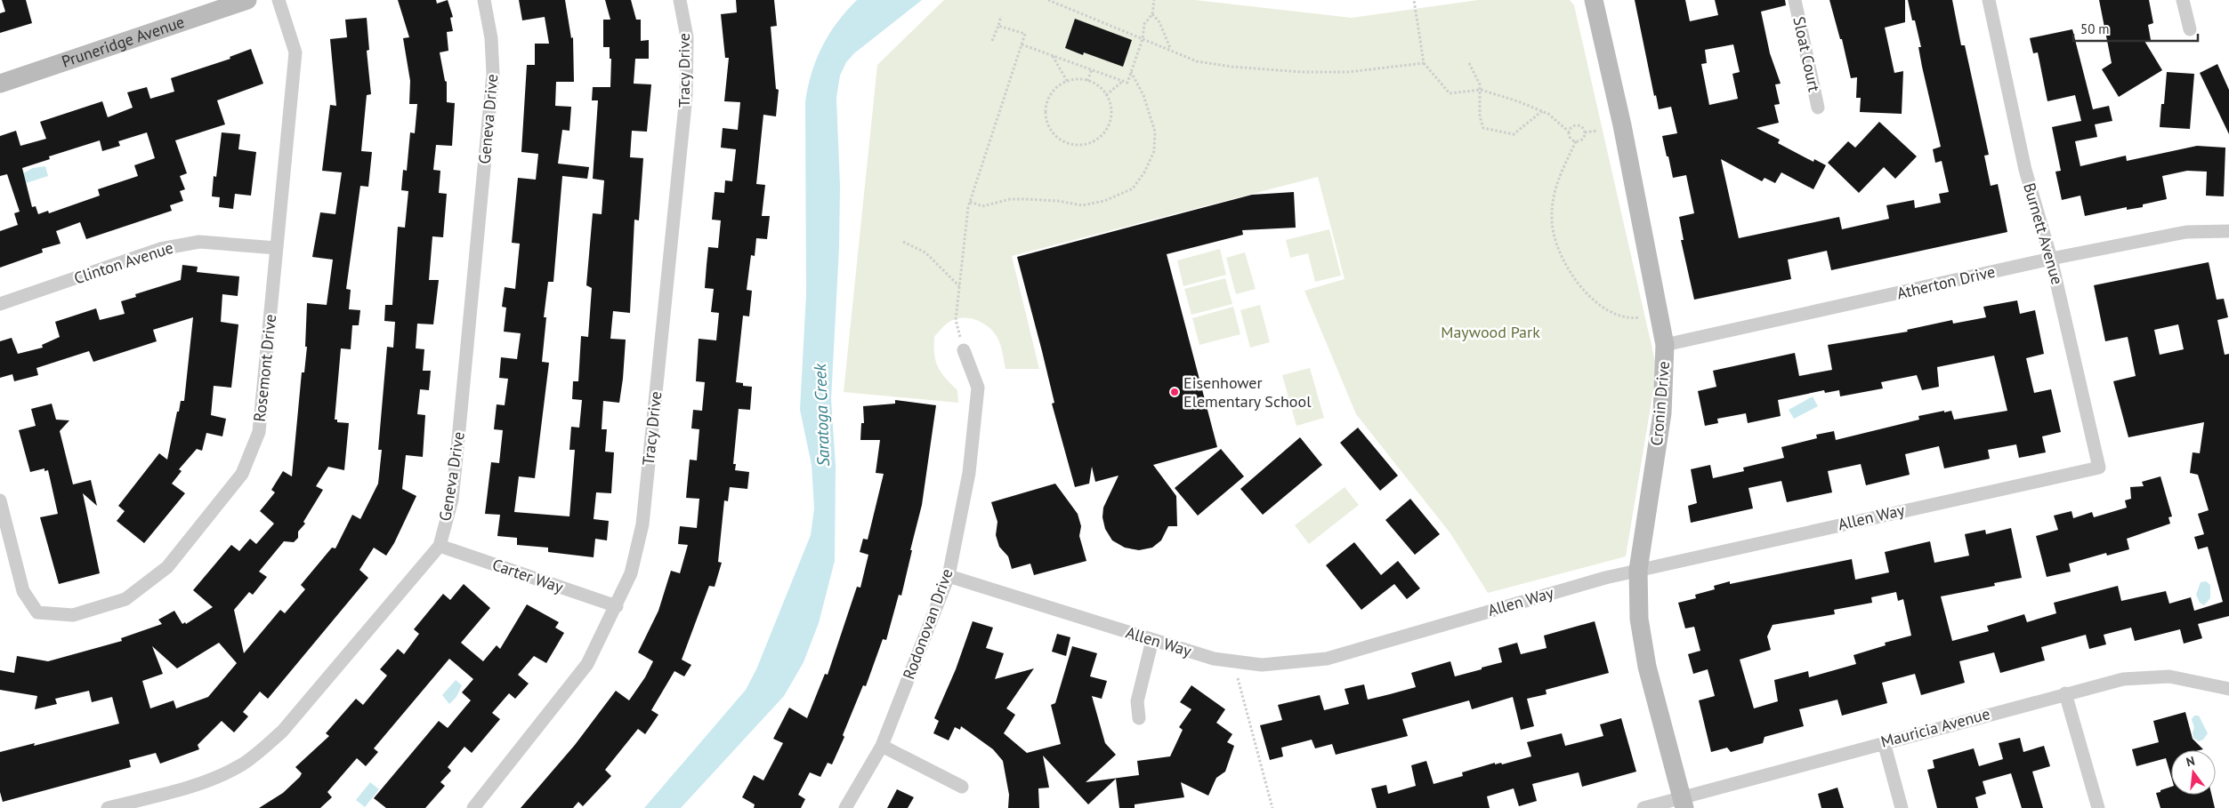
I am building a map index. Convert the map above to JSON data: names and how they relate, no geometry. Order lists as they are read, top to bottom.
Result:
{
  "streets": {
    "street": [
      "Pruneridge Avenue",
      "Sloat Court",
      "Tracy Drive",
      "Geneva Drive",
      "Burnett Avenue",
      "Clinton Avenue",
      "Atherton Drive",
      "Rosemont Drive",
      "Cronin Drive",
      "Allen Way",
      "Carter Way",
      "Rodonovan Drive",
      "Mauricia Avenue"
    ]
  },
  "crossings": [
    ["Tracy Drive", "Carter Way"],
    ["Geneva Drive", "Carter Way"],
    ["Burnett Avenue", "Atherton Drive"],
    ["Burnett Avenue", "Allen Way"],
    ["Clinton Avenue", "Rosemont Drive"],
    ["Atherton Drive", "Cronin Drive"],
    ["Cronin Drive", "Allen Way"],
    ["Cronin Drive", "Mauricia Avenue"],
    ["Allen Way", "Rodonovan Drive"]
  ],
  "water": ["Saratoga Creek"],
  "parks": ["Maywood Park"],
  "places": ["Eisenhower Elementary School"],
  "scale_bar": "50 m",
  "north": "top"
}
